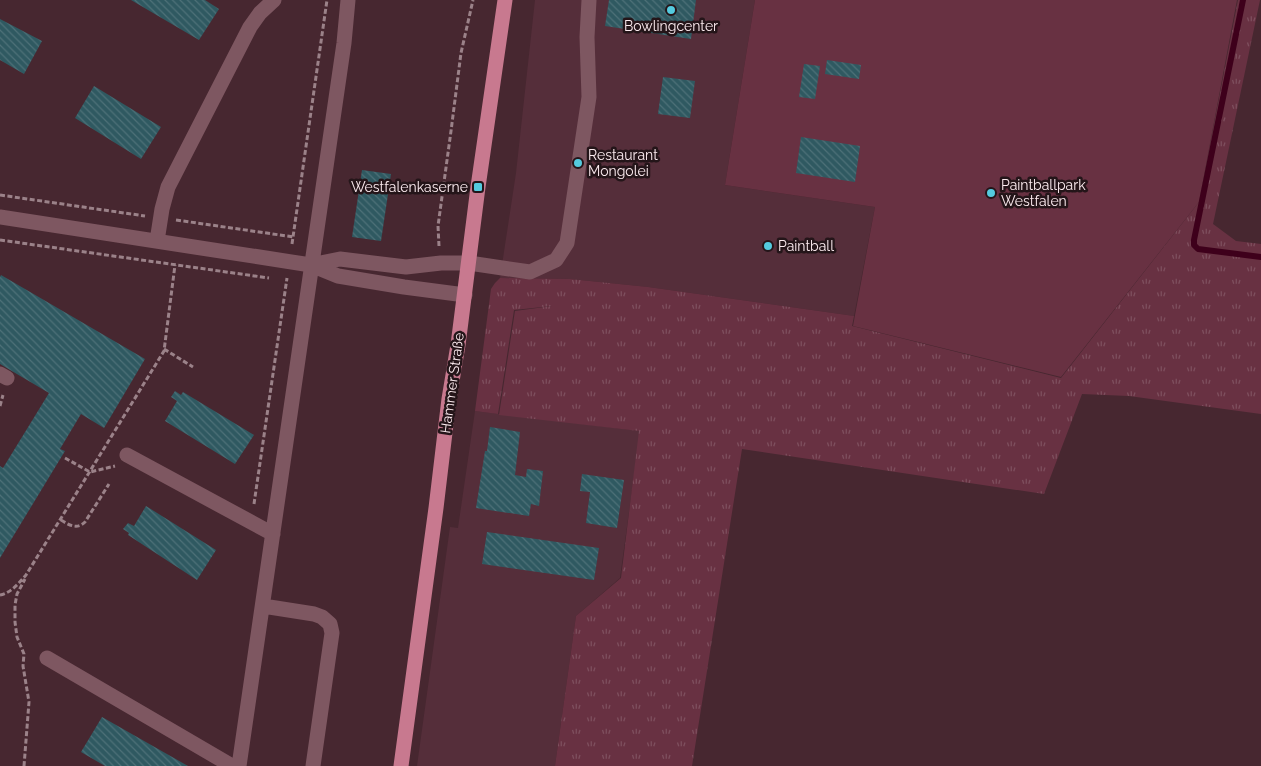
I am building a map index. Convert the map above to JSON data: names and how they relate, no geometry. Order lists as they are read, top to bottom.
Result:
{
  "streets": {
    "main road": ["Hammer Straße"]
  },
  "places": {
    "other": [
      "Bowlingcenter",
      "Restaurant Mongolei",
      "Paintballpark Westfalen",
      "Paintball"
    ],
    "transit": ["Westfalenkaserne"]
  }
}
